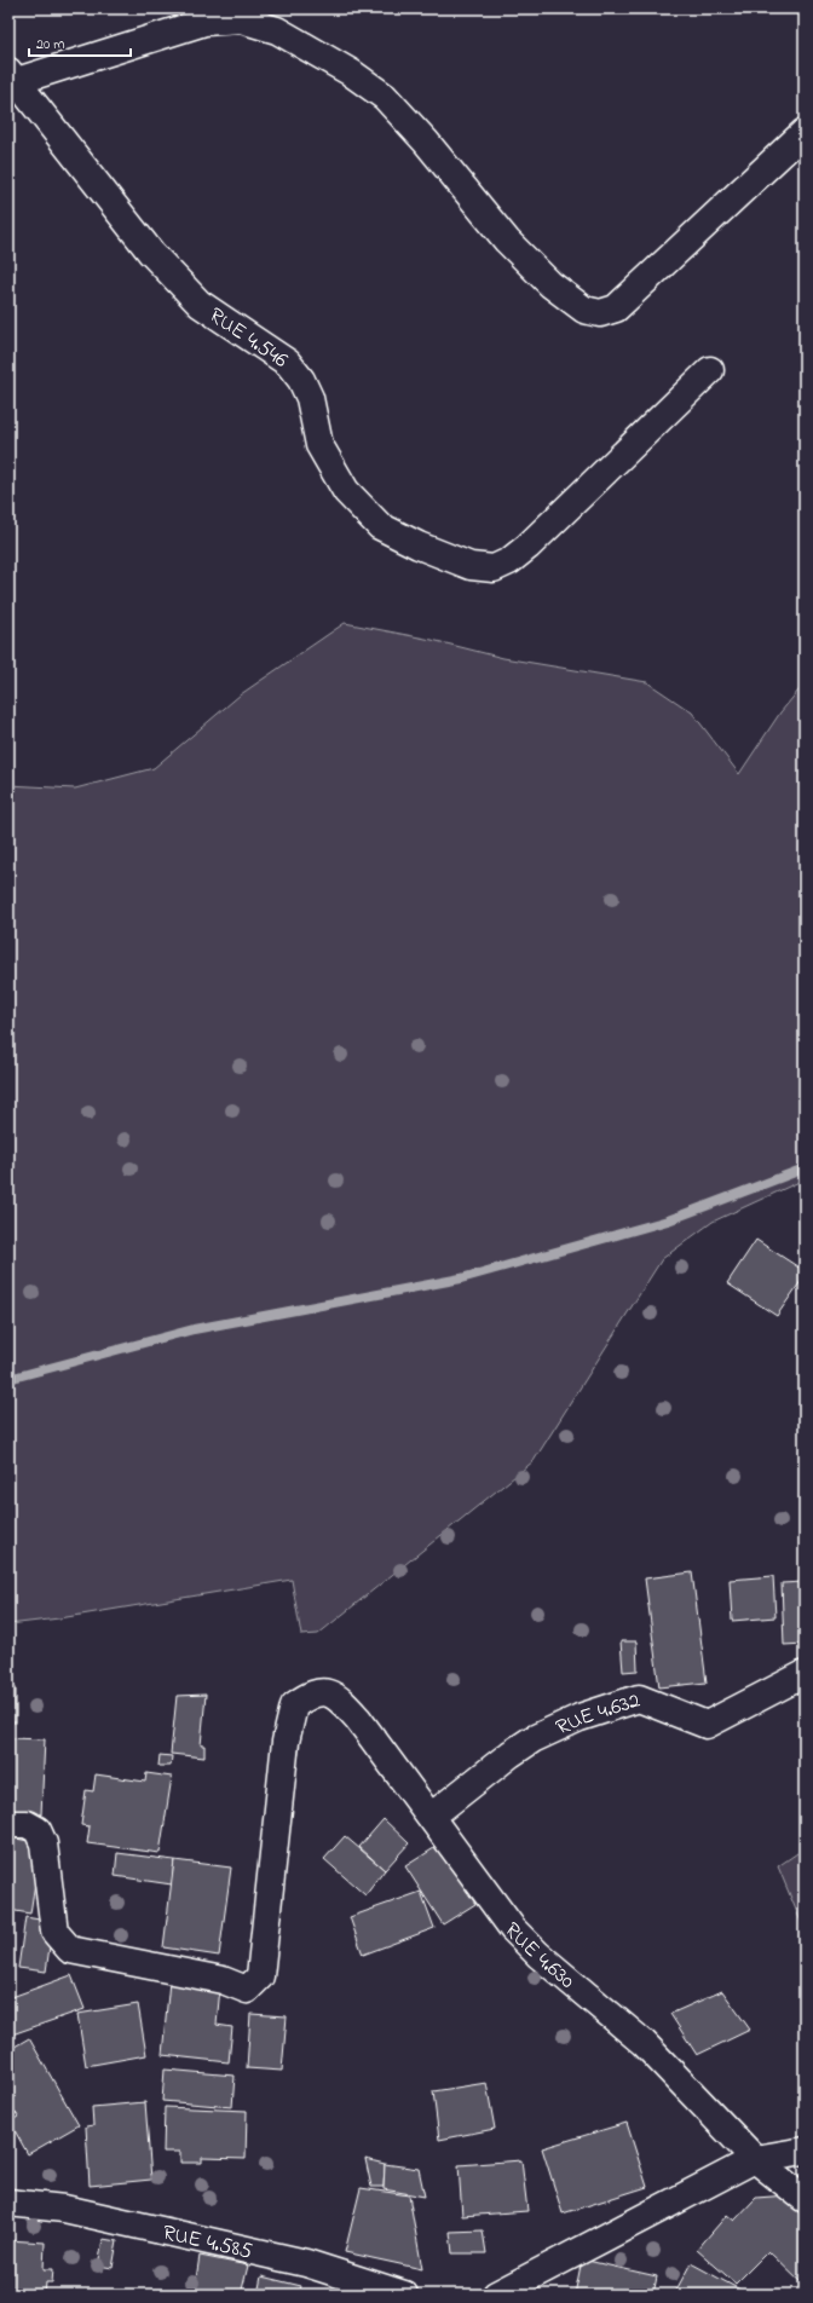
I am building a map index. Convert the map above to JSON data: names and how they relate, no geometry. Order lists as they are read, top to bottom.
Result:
{
  "streets": {
    "street": [
      "RUE 4.546",
      "RUE 4.632",
      "RUE 4.630",
      "RUE 4.585"
    ]
  },
  "crossings": [
    ["RUE 4.632", "RUE 4.630"]
  ],
  "scale_bar": "20 m"
}
